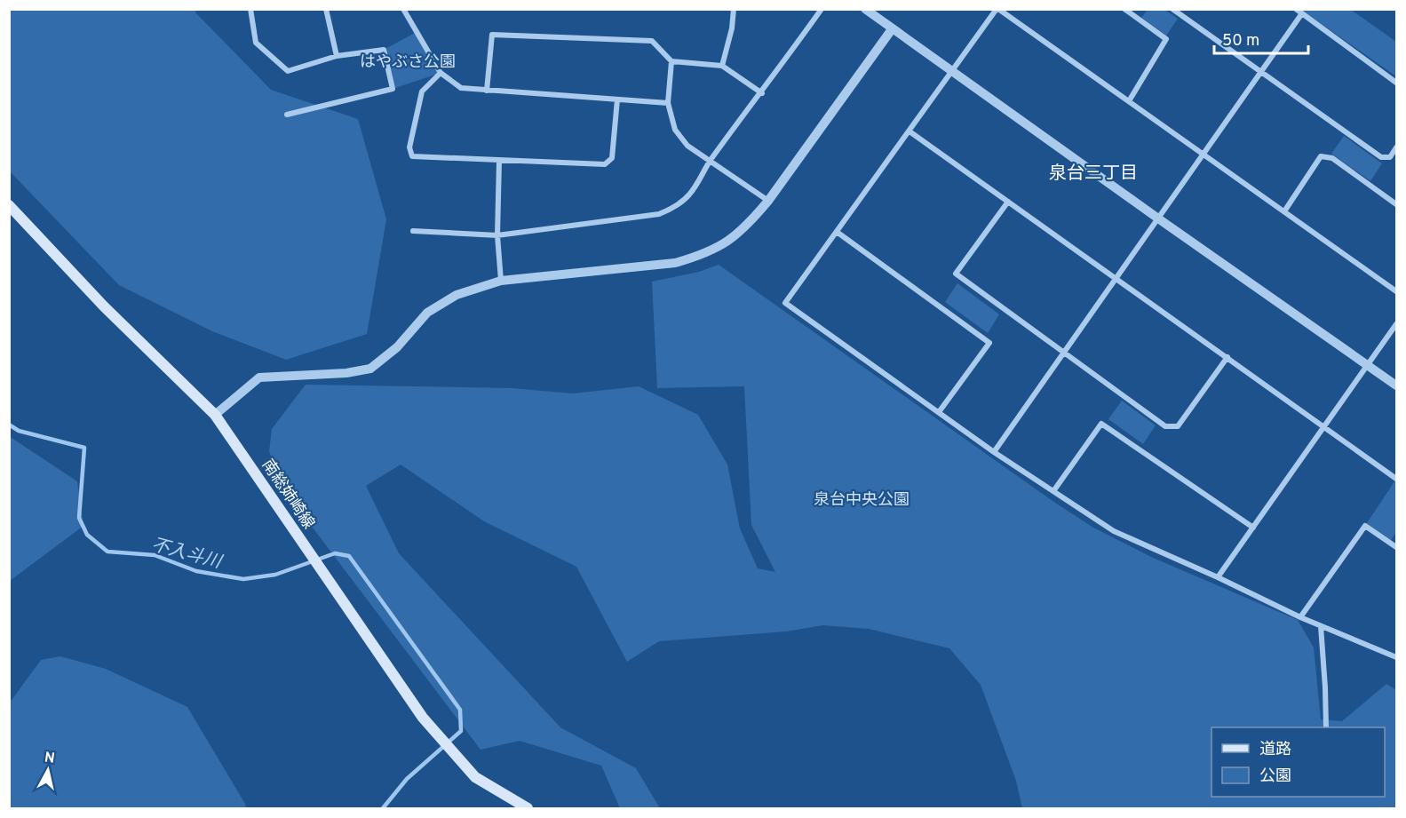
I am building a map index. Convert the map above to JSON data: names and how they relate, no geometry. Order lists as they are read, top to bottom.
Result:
{
  "streets": {
    "main road": ["南総姉崎線"]
  },
  "districts": ["泉台三丁目"],
  "water": ["不入斗川"],
  "parks": ["はやぶさ公園", "泉台中央公園"],
  "legend": ["道路", "公園"],
  "scale_bar": "50 m",
  "north": "top"
}
